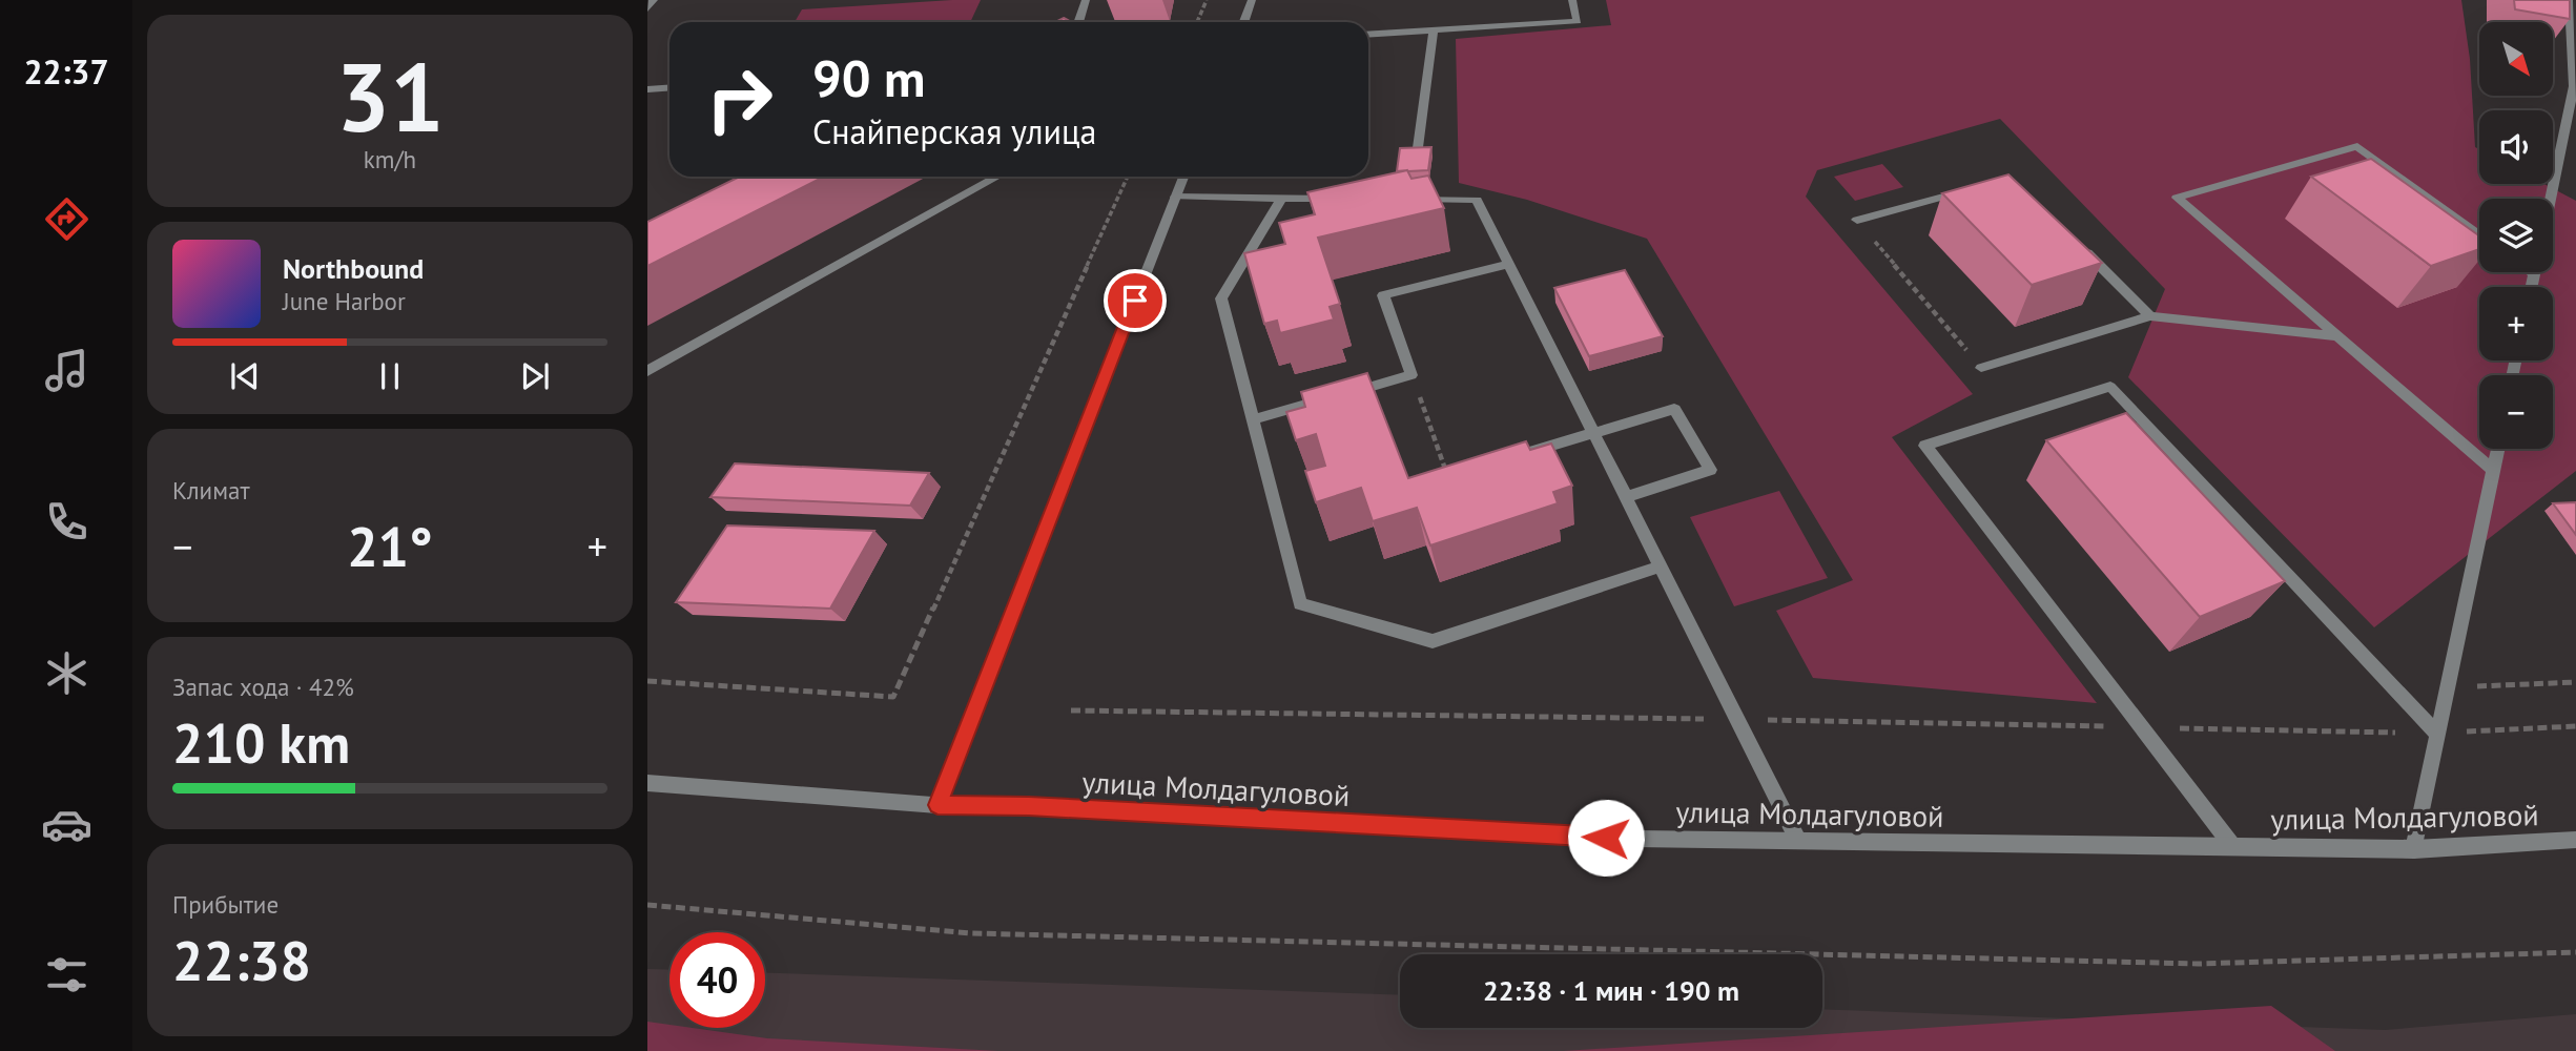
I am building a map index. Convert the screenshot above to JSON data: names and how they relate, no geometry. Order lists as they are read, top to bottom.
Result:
{
  "streets": {
    "street": ["улица Молдагуловой"]
  },
  "north": "bottom right",
  "page": {
    "tabs": "22:37",
    "tile": [
      ["31", "km/h"],
      "Климат",
      ["Запас хода · 42%", "210 km"],
      ["Прибытие", "22:38"]
    ],
    "map_buttons": ["+", "−"],
    "turn": ["90 m", "Снайперская улица"],
    "song": ["Northbound", "June Harbor"],
    "heat": ["−", "21°", "+"],
    "limit": "40",
    "trip": "22:38 · 1 мин · 190 m"
  }
}
